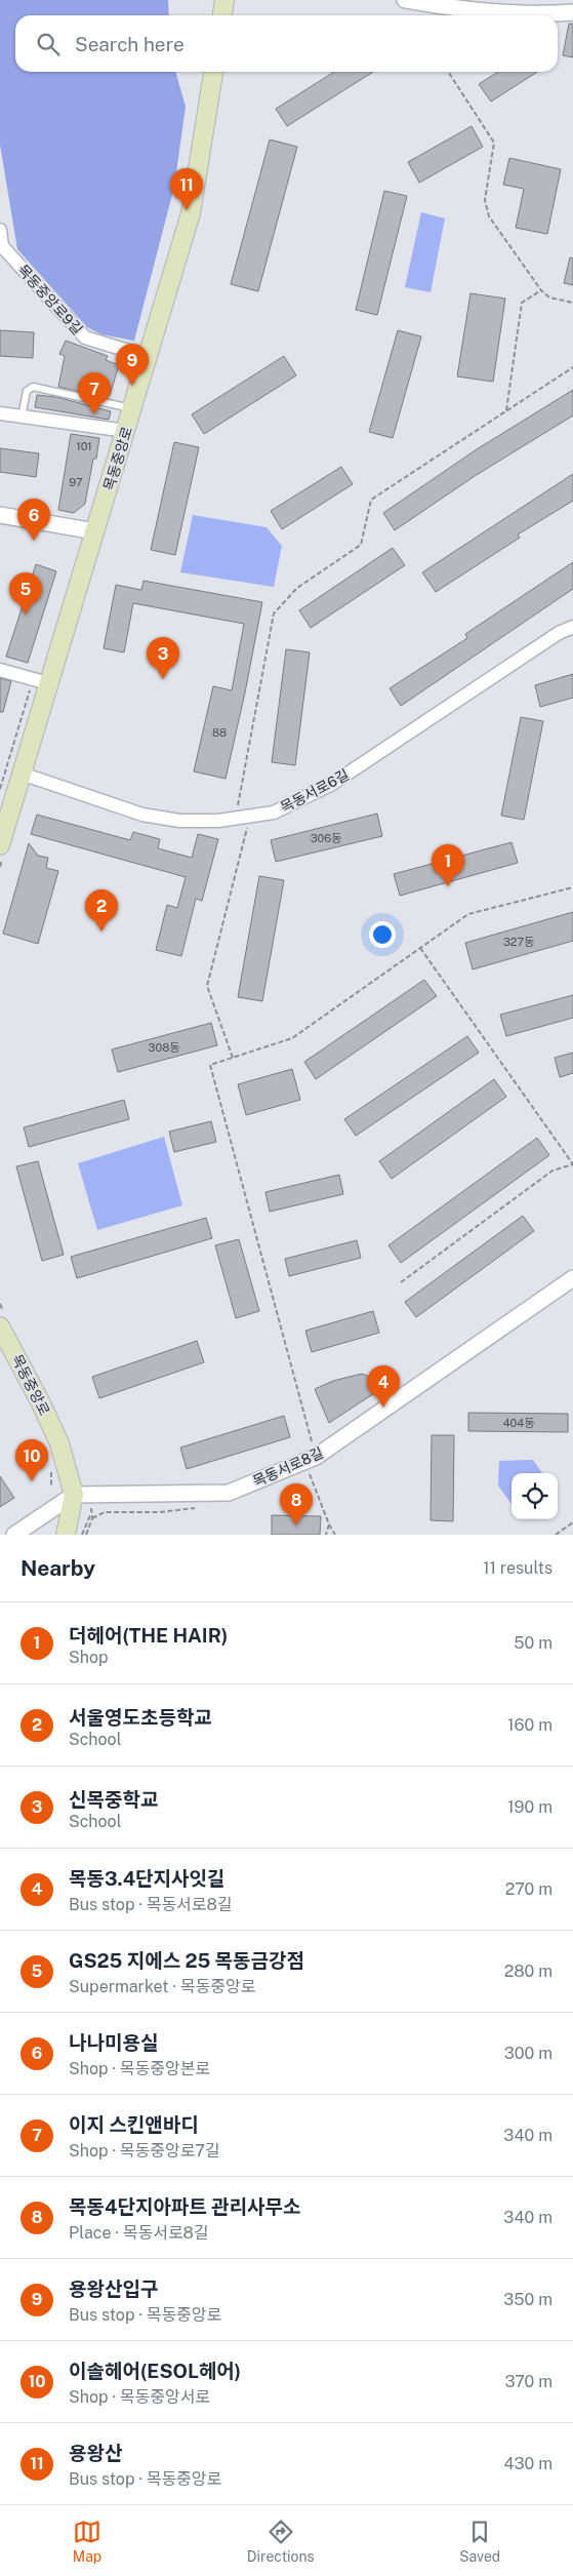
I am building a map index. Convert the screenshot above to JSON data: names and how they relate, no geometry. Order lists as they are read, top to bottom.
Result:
{
  "streets": {
    "main road": ["목동중앙로"],
    "street": ["목동중앙로9길", "목동서로6길", "목동서로8길"]
  },
  "crossings": [
    ["목동중앙로9길", "목동중앙로"],
    ["목동중앙로", "목동서로6길"],
    ["목동중앙로", "목동서로8길"]
  ],
  "house_numbers": [
    "101",
    "97",
    "88",
    "306동",
    "327동",
    "308동",
    "404동"
  ],
  "page": {
    "search": "Search here",
    "pins": [
      "11",
      "9",
      "7",
      "6",
      "5",
      "3",
      "1",
      "2",
      "4",
      "10",
      "8"
    ],
    "heading": ["Nearby", "11 results"],
    "list": [
      {
        "mark": "1",
        "name": "더헤어(THE HAIR)",
        "note": "Shop",
        "value": "50 m"
      },
      {
        "mark": "2",
        "name": "서울영도초등학교",
        "note": "School",
        "value": "160 m"
      },
      {
        "mark": "3",
        "name": "신목중학교",
        "note": "School",
        "value": "190 m"
      },
      {
        "mark": "4",
        "name": "목동3.4단지사잇길",
        "note": "Bus stop · 목동서로8길",
        "value": "270 m"
      },
      {
        "mark": "5",
        "name": "GS25 지에스 25 목동금강점",
        "note": "Supermarket · 목동중앙로",
        "value": "280 m"
      },
      {
        "mark": "6",
        "name": "나나미용실",
        "note": "Shop · 목동중앙본로",
        "value": "300 m"
      },
      {
        "mark": "7",
        "name": "이지 스킨앤바디",
        "note": "Shop · 목동중앙로7길",
        "value": "340 m"
      },
      {
        "mark": "8",
        "name": "목동4단지아파트 관리사무소",
        "note": "Place · 목동서로8길",
        "value": "340 m"
      },
      {
        "mark": "9",
        "name": "용왕산입구",
        "note": "Bus stop · 목동중앙로",
        "value": "350 m"
      },
      {
        "mark": "10",
        "name": "이솔헤어(ESOL헤어)",
        "note": "Shop · 목동중앙서로",
        "value": "370 m"
      },
      {
        "mark": "11",
        "name": "용왕산",
        "note": "Bus stop · 목동중앙로",
        "value": "430 m"
      }
    ],
    "nav": ["Map", "Directions", "Saved"]
  }
}
